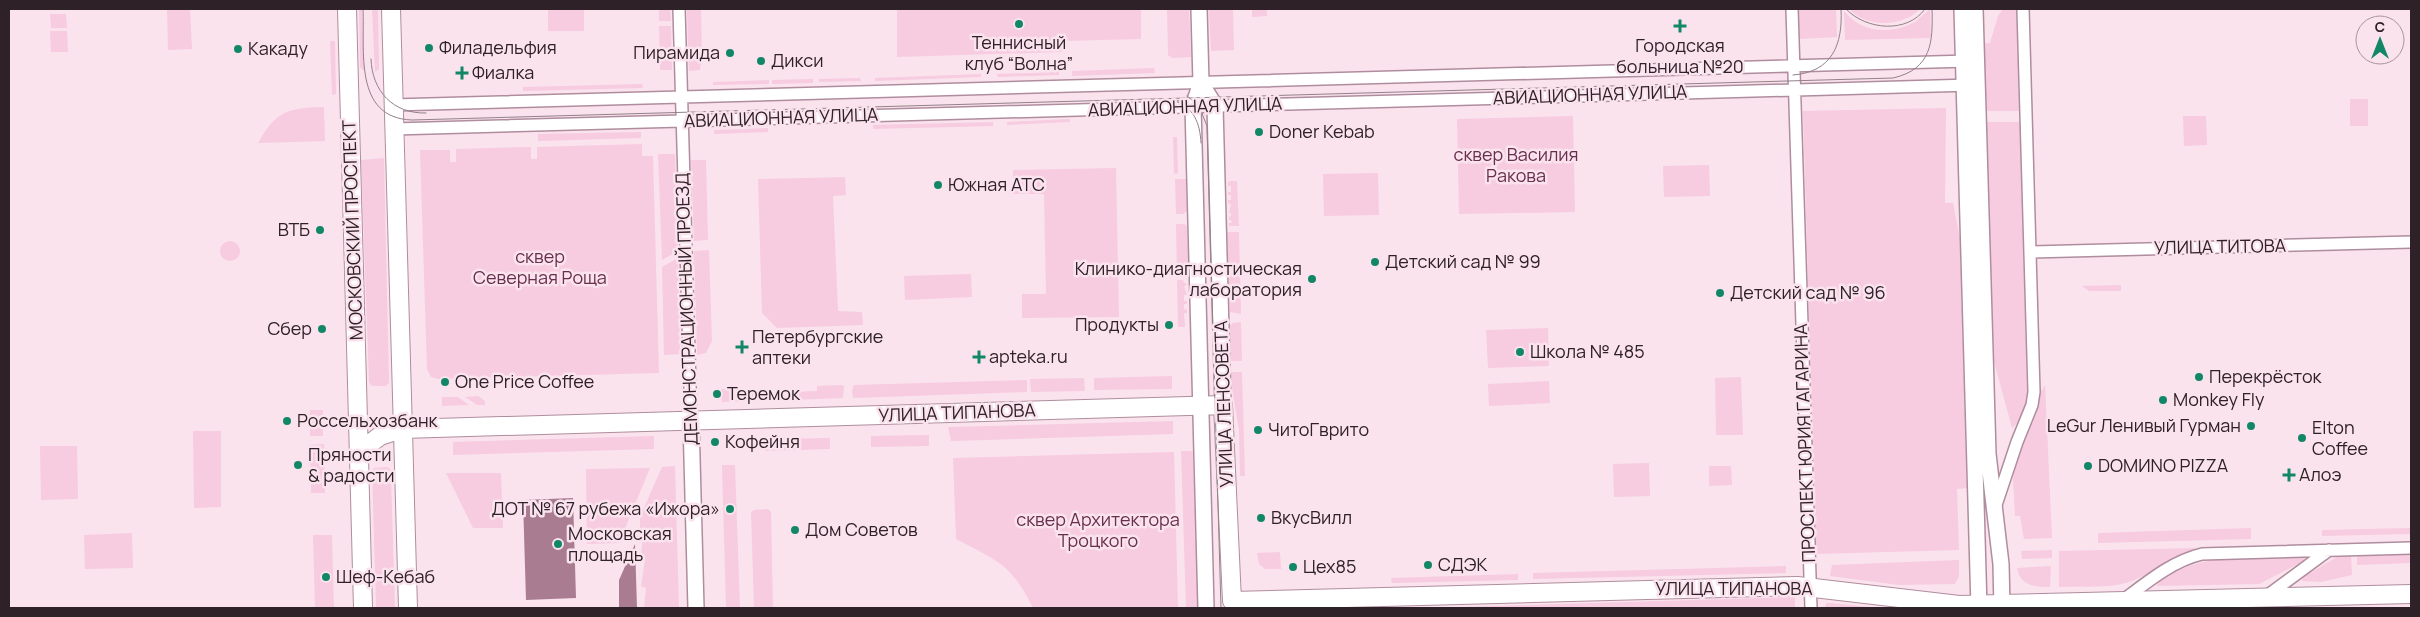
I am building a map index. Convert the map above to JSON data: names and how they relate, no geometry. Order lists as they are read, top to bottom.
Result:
{
  "streets": {
    "main road": [
      "МОСКОВСКИЙ ПРОСПЕКТ",
      "ДЕМОНСТРАЦИОННЫЙ ПРОЕЗД",
      "УЛИЦА ЛЕНСОВЕТА",
      "УЛИЦА ТИПАНОВА"
    ],
    "street": ["АВИАЦИОННАЯ УЛИЦА", "УЛИЦА ТИТОВА", "ПРОСПЕКТ ЮРИЯ ГАГАРИНА"]
  },
  "crossings": [
    ["АВИАЦИОННАЯ УЛИЦА", "ДЕМОНСТРАЦИОННЫЙ ПРОЕЗД"],
    ["АВИАЦИОННАЯ УЛИЦА", "УЛИЦА ЛЕНСОВЕТА"],
    ["АВИАЦИОННАЯ УЛИЦА", "ПРОСПЕКТ ЮРИЯ ГАГАРИНА"],
    ["ДЕМОНСТРАЦИОННЫЙ ПРОЕЗД", "УЛИЦА ТИПАНОВА"],
    ["УЛИЦА ЛЕНСОВЕТА", "УЛИЦА ТИПАНОВА"],
    ["УЛИЦА ТИПАНОВА", "ПРОСПЕКТ ЮРИЯ ГАГАРИНА"]
  ],
  "parks": ["сквер Василия Ракова", "сквер Северная Роща", "сквер Архитектора Троцкого"],
  "places": {
    "other": [
      "Теннисный клуб “Волна”",
      "Филадельфия",
      "Какаду",
      "Пирамида",
      "Дикси",
      "Doner Kebab",
      "Южная АТС",
      "ВТБ",
      "Детский сад № 99",
      "Клинико-диагностическая лаборатория",
      "Детский сад № 96",
      "Продукты",
      "Сбер",
      "Школа № 485",
      "Перекрёсток",
      "One Price Coffee",
      "Теремок",
      "Monkey Fly",
      "Россельхозбанк",
      "LeGur Ленивый Гурман",
      "ЧитоГврито",
      "Elton Coffee",
      "Кофейня",
      "Пряности & радости",
      "DOMИNO PIZZA",
      "ДОТ № 67 рубежа «Ижора»",
      "ВкусВилл",
      "Дом Советов",
      "Московская площадь",
      "СДЭК",
      "Цех85",
      "Шеф-Кебаб"
    ],
    "health": [
      "Городская больница №20",
      "Фиалка",
      "Петербургские аптеки",
      "apteka.ru",
      "Алоэ"
    ]
  },
  "north": "top"
}
